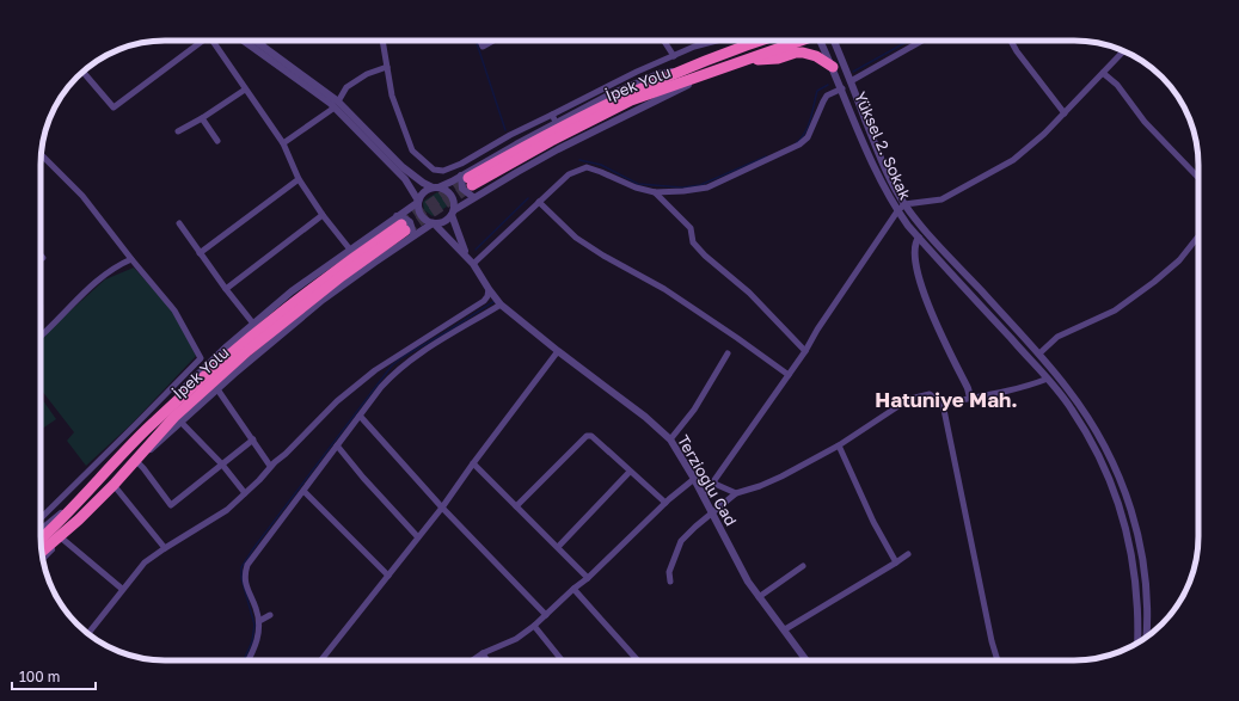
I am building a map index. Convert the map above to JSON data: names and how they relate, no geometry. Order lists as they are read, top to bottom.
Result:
{
  "streets": {
    "highway": ["İpek Yolu"],
    "street": ["Yüksel 2. Sokak", "Terzioğlu Cad"]
  },
  "districts": ["Hatuniye Mah."],
  "scale_bar": "100 m"
}
